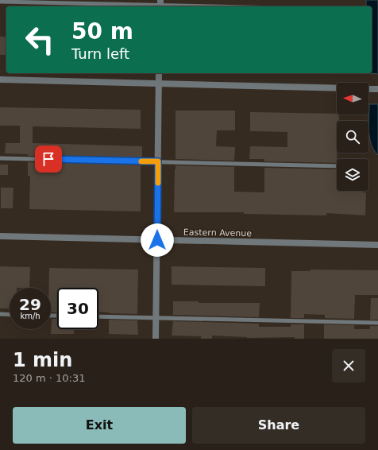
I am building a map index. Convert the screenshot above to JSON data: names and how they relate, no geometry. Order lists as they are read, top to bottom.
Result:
{
  "streets": {
    "street": ["Eastern Avenue"]
  },
  "north": "left",
  "page": {
    "turn": ["50 m", "Turn left"],
    "speed": "29 km/h",
    "limit": "30",
    "heading": ["1 min", "120 m · 10:31"],
    "buttons": ["Exit", "Share"]
  }
}
